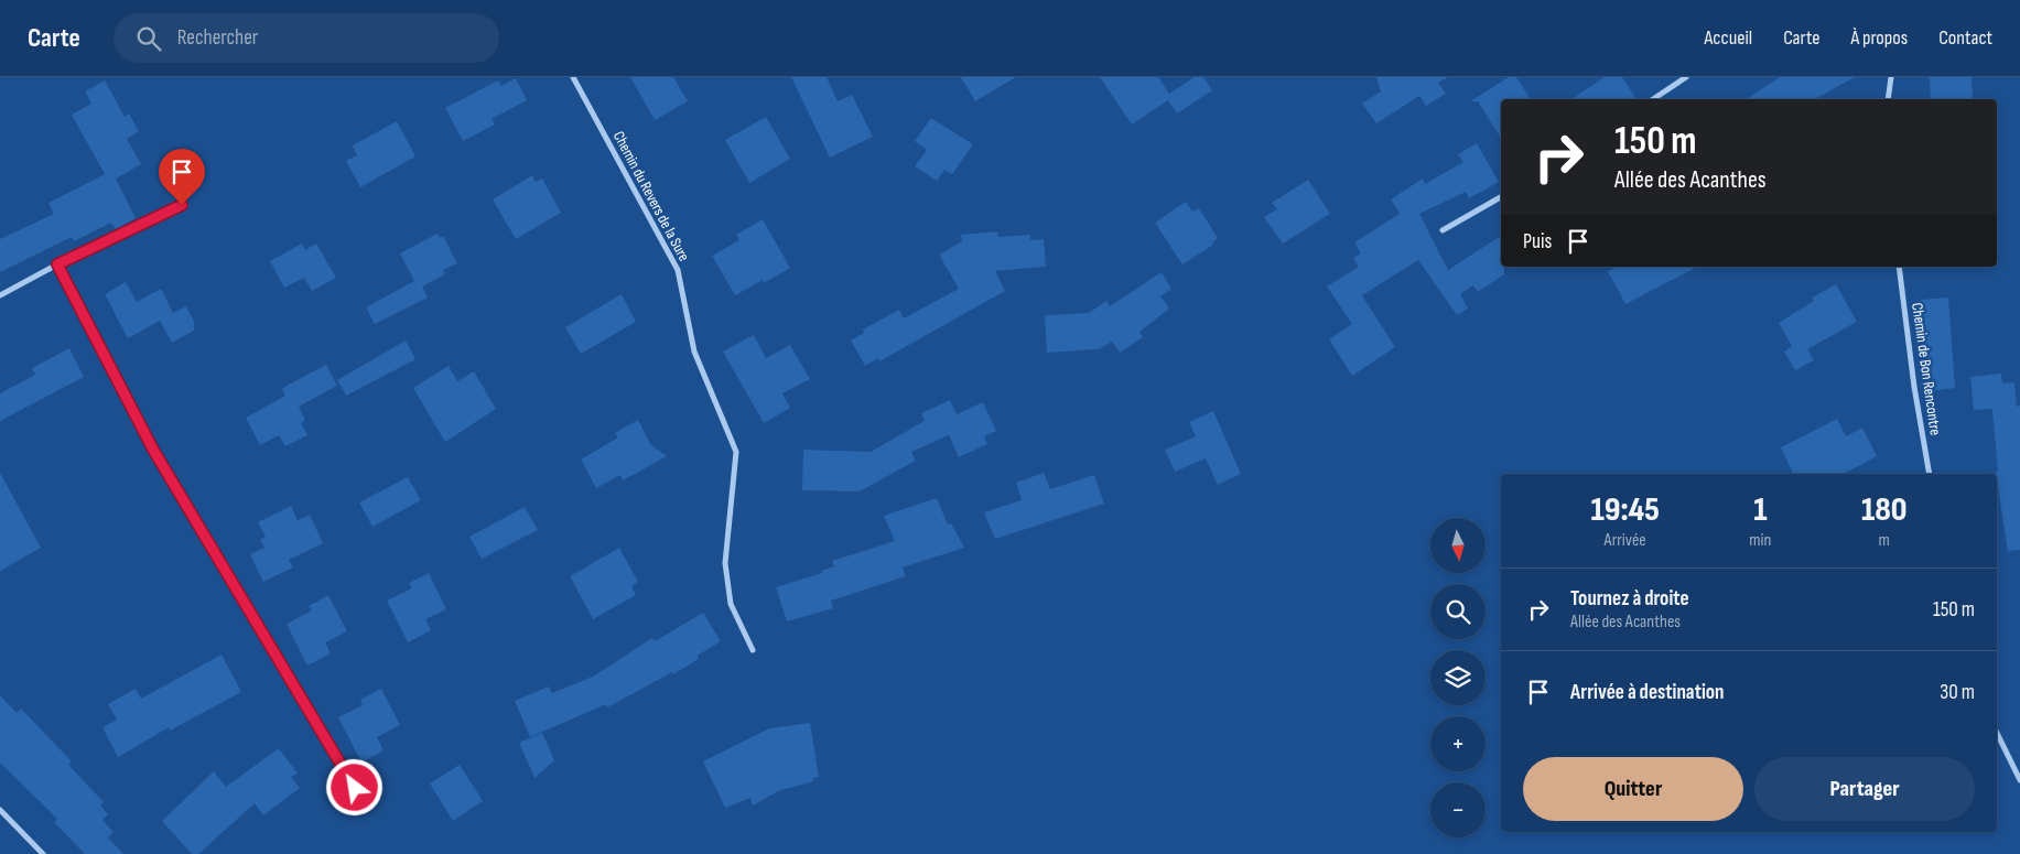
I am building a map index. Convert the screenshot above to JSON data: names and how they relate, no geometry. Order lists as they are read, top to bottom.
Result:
{
  "streets": {
    "street": ["Chemin du Revers de la Sure", "Chemin de Bon Rencontre"]
  },
  "north": "bottom",
  "page": {
    "header": "Carte",
    "search": "Rechercher",
    "nav": [
      "Accueil",
      "Carte",
      "À propos",
      "Contact"
    ],
    "turn": ["150 m", "Allée des Acanthes"],
    "then": "Puis",
    "eta": [
      "19:45",
      "Arrivée",
      "1",
      "min",
      "180",
      "m"
    ],
    "map_buttons": ["+", "−"],
    "list": [
      {
        "name": "Tournez à droite",
        "note": "Allée des Acanthes",
        "value": "150 m"
      },
      {
        "name": "Arrivée à destination",
        "value": "30 m"
      }
    ],
    "buttons": ["Quitter", "Partager"]
  }
}
